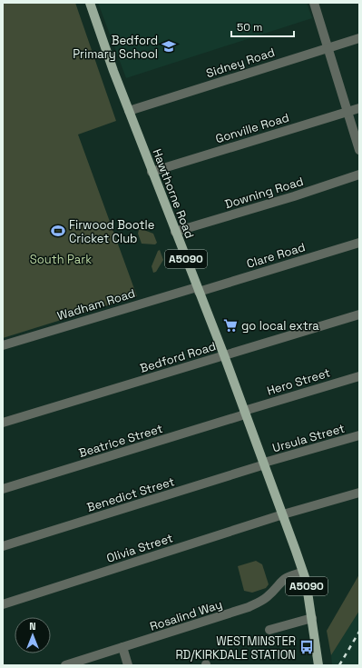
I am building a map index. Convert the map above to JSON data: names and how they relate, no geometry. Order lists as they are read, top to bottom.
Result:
{
  "streets": {
    "main road": ["Hawthorne Road", "A5090"],
    "street": [
      "Sidney Road",
      "Gonville Road",
      "Downing Road",
      "Clare Road",
      "Wadham Road",
      "Bedford Road",
      "Hero Street",
      "Ursula Street",
      "Beatrice Street",
      "Benedict Street",
      "Olivia Street",
      "Rosalind Way"
    ]
  },
  "crossings": [
    ["Sidney Road", "Hawthorne Road"],
    ["Gonville Road", "Hawthorne Road"],
    ["Downing Road", "Hawthorne Road"],
    ["Hawthorne Road", "Clare Road"],
    ["Hawthorne Road", "A5090"],
    ["Hawthorne Road", "Wadham Road"],
    ["Hawthorne Road", "Bedford Road"],
    ["Hawthorne Road", "Hero Street"],
    ["Hawthorne Road", "Ursula Street"],
    ["Hawthorne Road", "Beatrice Street"],
    ["Hawthorne Road", "Benedict Street"],
    ["Hawthorne Road", "Olivia Street"],
    ["Clare Road", "Wadham Road"],
    ["A5090", "Olivia Street"],
    ["A5090", "Rosalind Way"],
    ["Hero Street", "Beatrice Street"],
    ["Ursula Street", "Benedict Street"]
  ],
  "parks": ["South Park"],
  "places": {
    "school or university": ["Bedford Primary School"],
    "sports": ["Firwood Bootle Cricket Club"],
    "supermarket": ["go local extra"],
    "bus stop": ["WESTMINSTER RD/KIRKDALE STATION"]
  },
  "scale_bar": "50 m",
  "north": "top"
}
